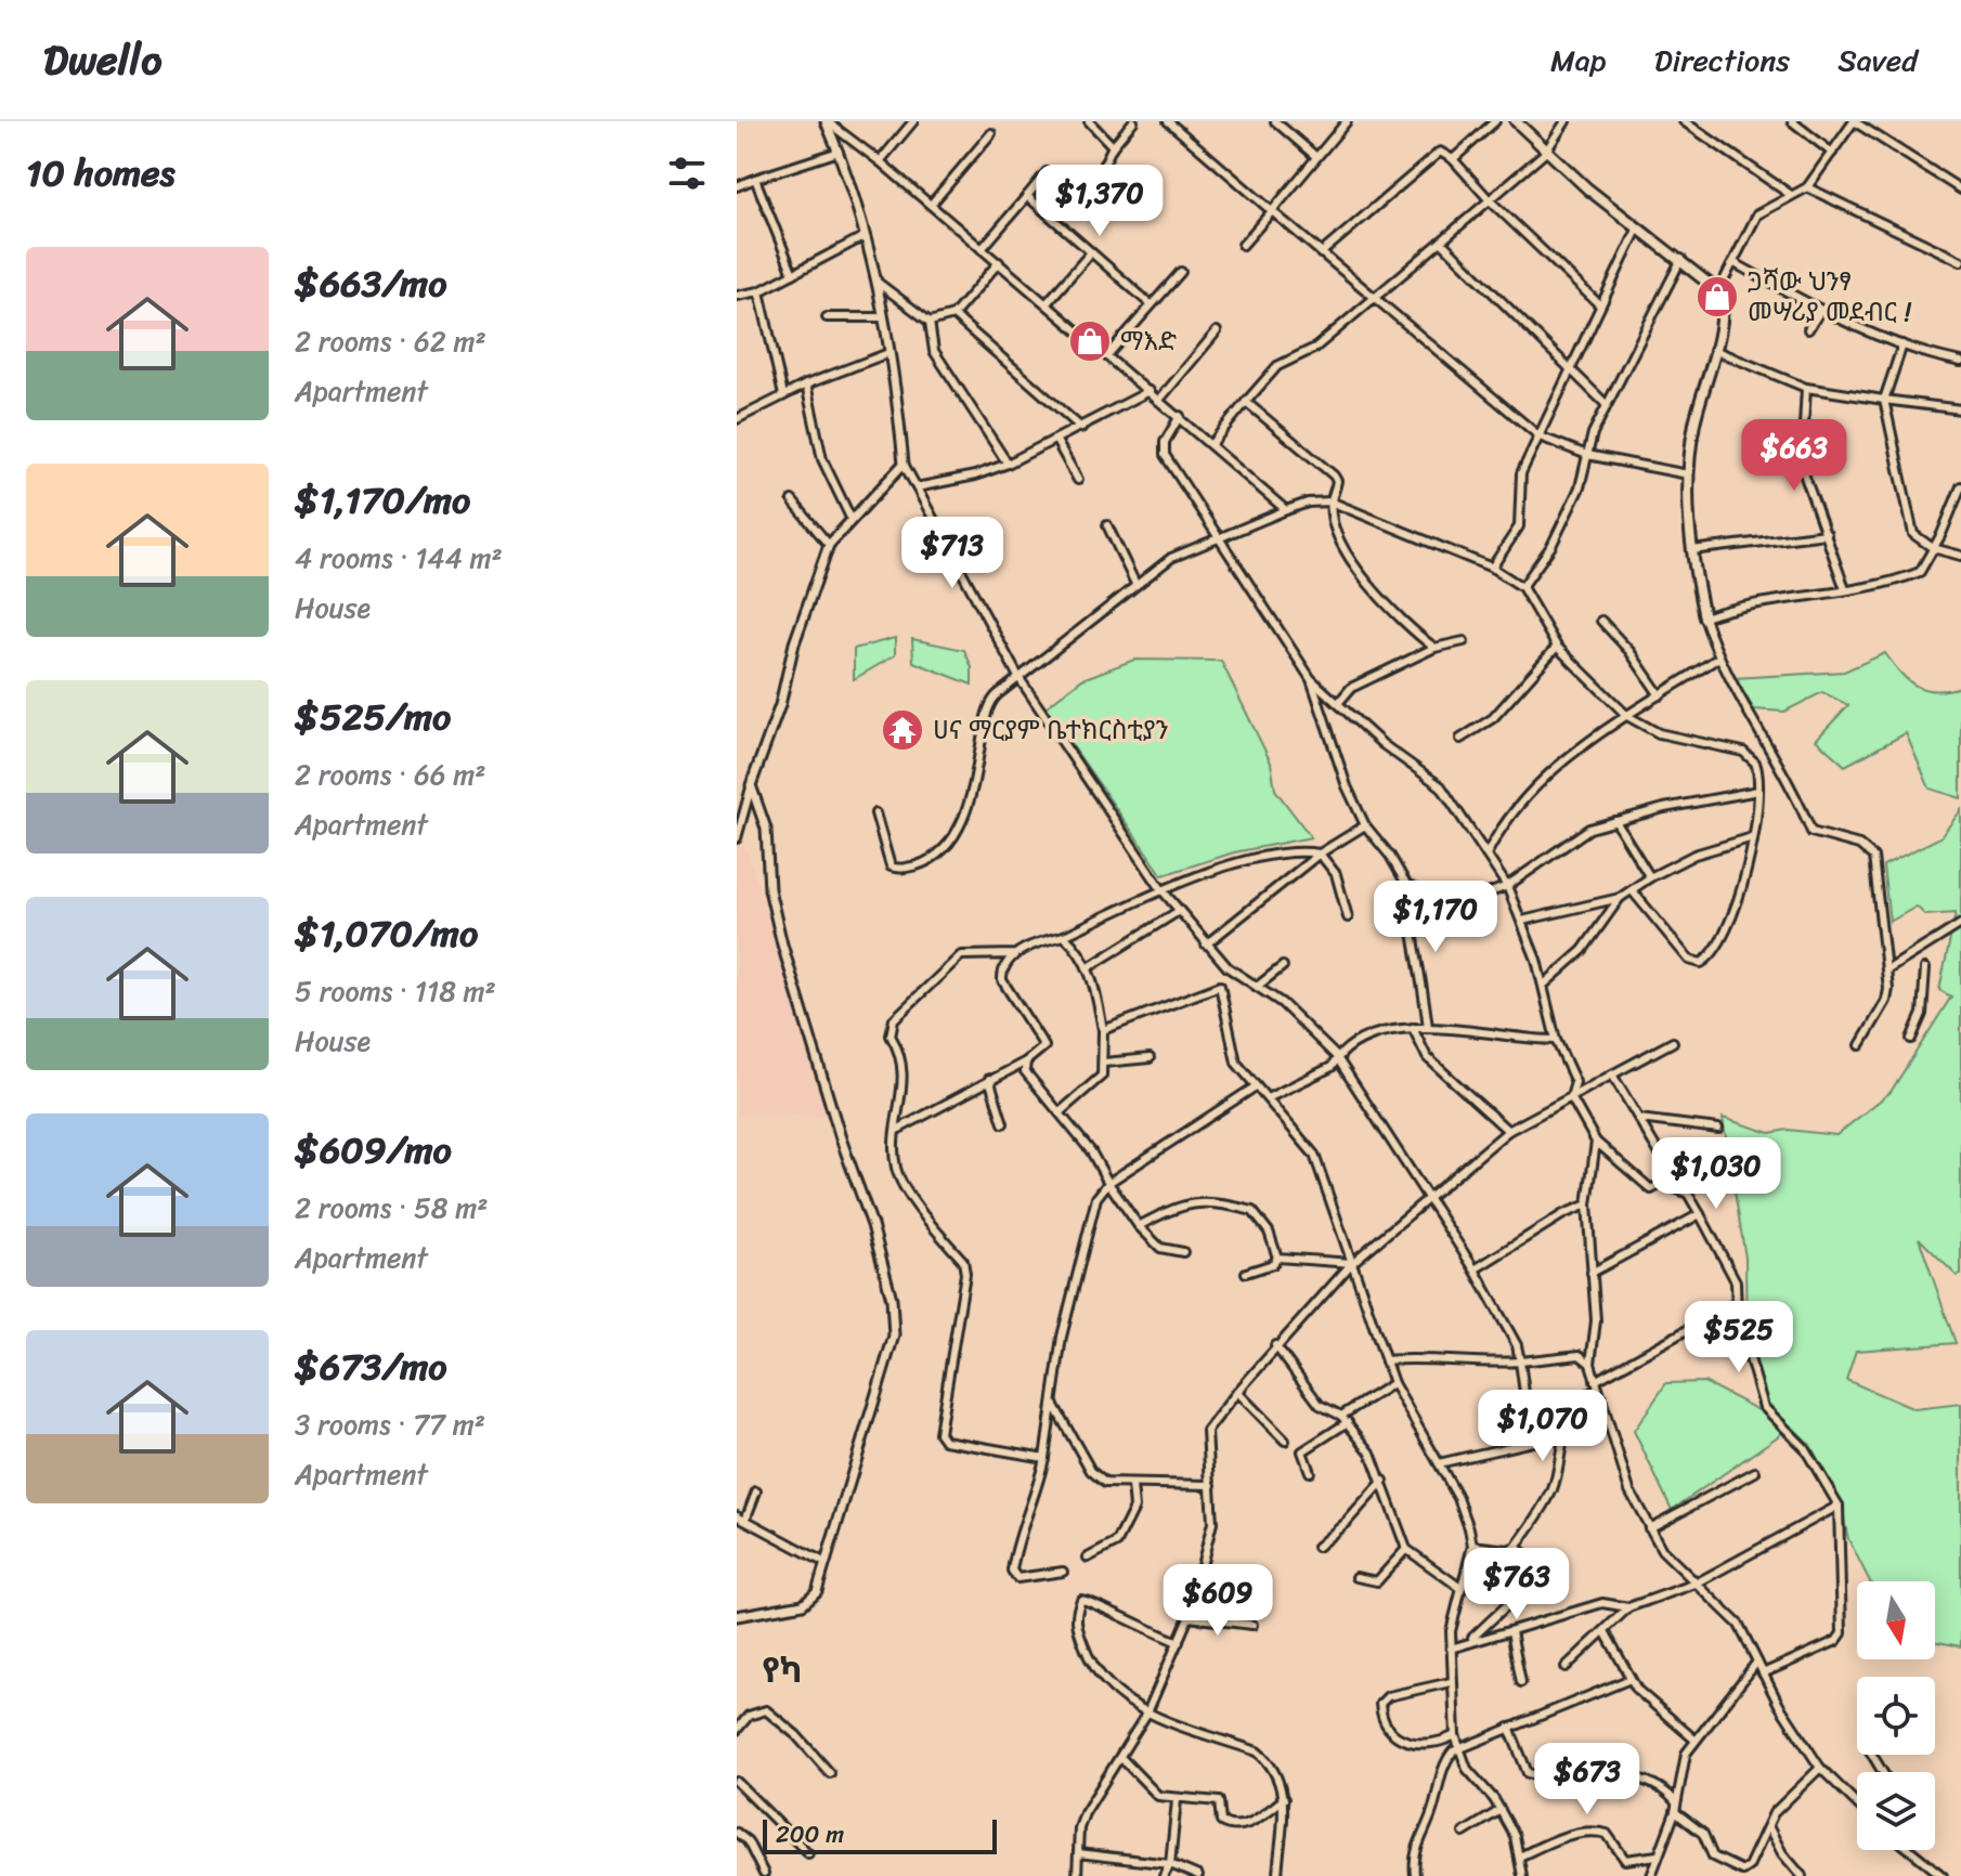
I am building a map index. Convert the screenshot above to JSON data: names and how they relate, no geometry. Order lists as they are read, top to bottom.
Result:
{
  "districts": ["የካ"],
  "places": {
    "shop": ["ጋሻው ህንፃ መሣሪያ መደብር !", "ማእድ"],
    "temple": ["ሀና ማርያም ቤተክርስቲያን"]
  },
  "scale_bar": "200 m",
  "north": "bottom",
  "page": {
    "header": "Dwello",
    "nav": ["Map", "Directions", "Saved"],
    "heading": "10 homes",
    "price": [
      "$1,370",
      "$663",
      "$713",
      "$1,170",
      "$1,030",
      "$525",
      "$1,070",
      "$763",
      "$609",
      "$673"
    ],
    "list": [
      {
        "name": "$663/mo",
        "note": "2 rooms · 62 m² · Apartment"
      },
      {
        "name": "$1,170/mo",
        "note": "4 rooms · 144 m² · House"
      },
      {
        "name": "$525/mo",
        "note": "2 rooms · 66 m² · Apartment"
      },
      {
        "name": "$1,070/mo",
        "note": "5 rooms · 118 m² · House"
      },
      {
        "name": "$609/mo",
        "note": "2 rooms · 58 m² · Apartment"
      },
      {
        "name": "$673/mo",
        "note": "3 rooms · 77 m² · Apartment"
      }
    ],
    "scale": "200 m"
  }
}
